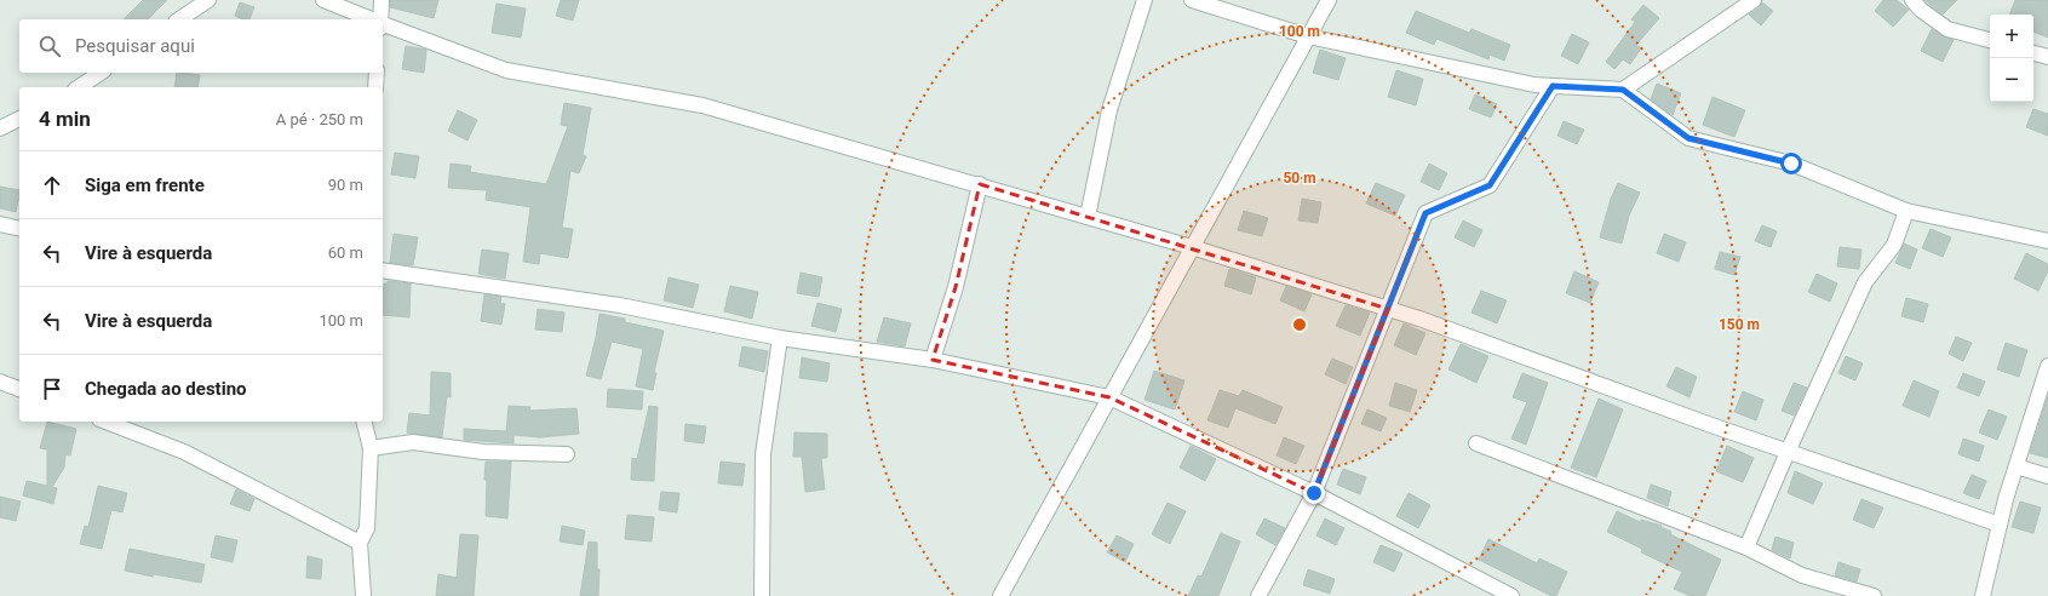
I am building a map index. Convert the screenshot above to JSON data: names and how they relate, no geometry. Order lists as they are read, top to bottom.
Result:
{
  "page": {
    "map_buttons": ["+", "−"],
    "search": "Pesquisar aqui",
    "heading": ["4 min", "A pé · 250 m"],
    "list": [
      ["Siga em frente", "90 m"],
      ["Vire à esquerda", "60 m"],
      ["Vire à esquerda", "100 m"],
      "Chegada ao destino"
    ]
  },
  "rings": ["100 m", "50 m", "150 m"]
}
